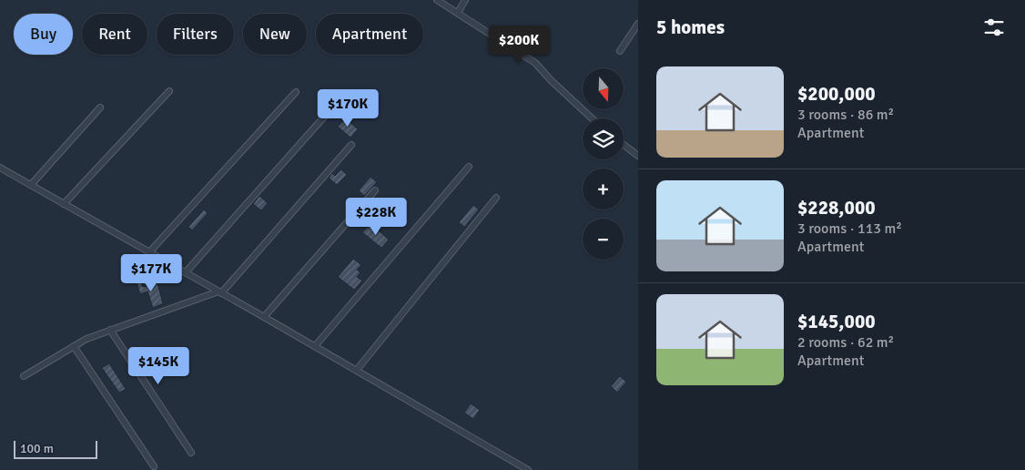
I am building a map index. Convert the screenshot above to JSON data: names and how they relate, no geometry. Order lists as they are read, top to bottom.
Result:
{
  "scale_bar": "100 m",
  "north": "bottom",
  "page": {
    "heading": "5 homes",
    "chip": [
      "Buy",
      "Rent",
      "Filters",
      "New",
      "Apartment"
    ],
    "price": [
      "$200K",
      "$170K",
      "$228K",
      "$177K",
      "$145K"
    ],
    "list": [
      {
        "name": "$200,000",
        "note": "3 rooms · 86 m² · Apartment"
      },
      {
        "name": "$228,000",
        "note": "3 rooms · 113 m² · Apartment"
      },
      {
        "name": "$145,000",
        "note": "2 rooms · 62 m² · Apartment"
      }
    ],
    "map_buttons": ["+", "−"],
    "scale": "100 m"
  }
}
